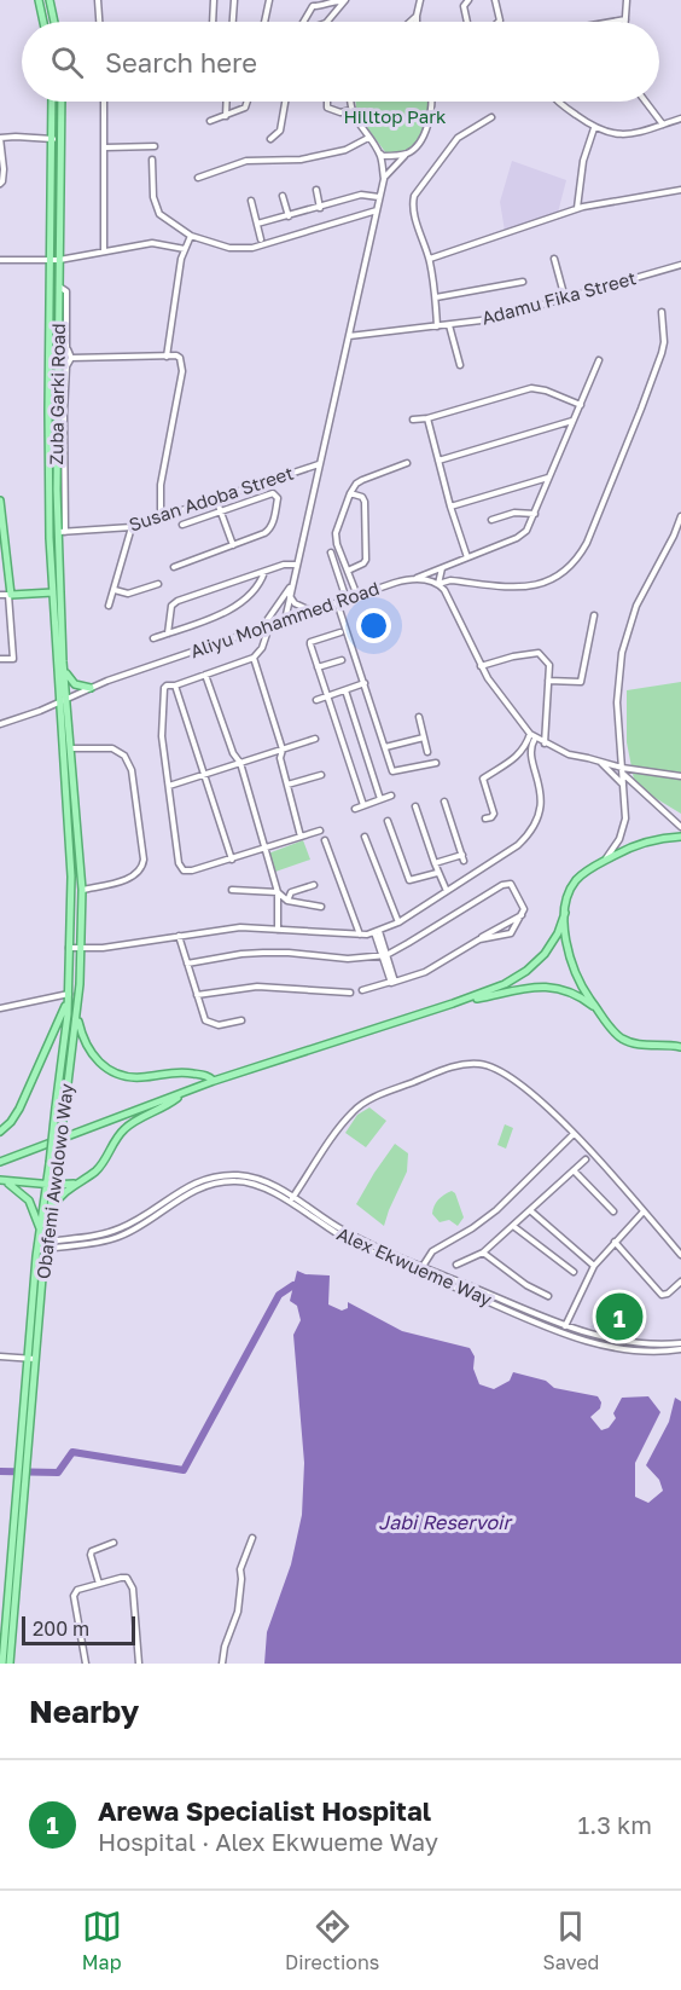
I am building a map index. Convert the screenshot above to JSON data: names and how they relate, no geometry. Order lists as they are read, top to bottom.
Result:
{
  "streets": {
    "main road": ["Zuba Garki Road", "Obafemi Awolowo Way"],
    "street": [
      "Adamu Fika Street",
      "Susan Adoba Street",
      "Aliyu Mohammed Road",
      "Alex Ekwueme Way"
    ]
  },
  "crossings": [
    ["Zuba Garki Road", "Susan Adoba Street"],
    ["Zuba Garki Road", "Aliyu Mohammed Road"],
    ["Zuba Garki Road", "Obafemi Awolowo Way"],
    ["Aliyu Mohammed Road", "Obafemi Awolowo Way"],
    ["Obafemi Awolowo Way", "Alex Ekwueme Way"]
  ],
  "water": ["Jabi Reservoir"],
  "parks": ["Hilltop Park"],
  "scale_bar": "200 m",
  "page": {
    "search": "Search here",
    "pins": "1",
    "scale": "200 m",
    "heading": "Nearby",
    "list": [
      {
        "mark": "1",
        "name": "Arewa Specialist Hospital",
        "note": "Hospital · Alex Ekwueme Way",
        "value": "1.3 km"
      }
    ],
    "nav": ["Map", "Directions", "Saved"]
  }
}
